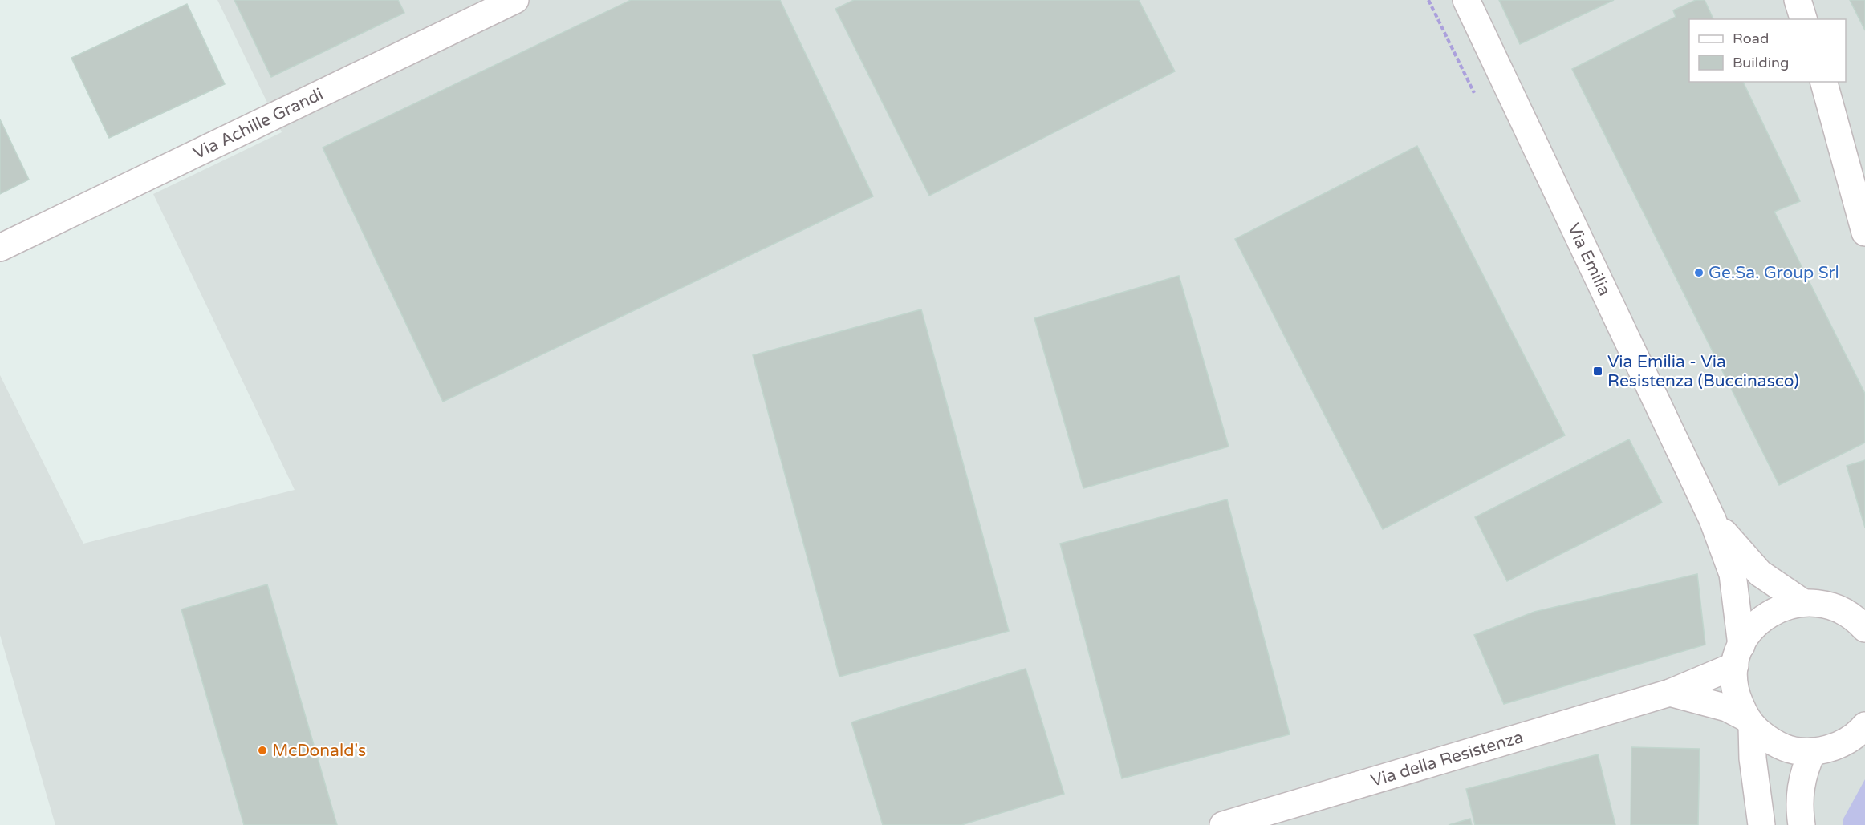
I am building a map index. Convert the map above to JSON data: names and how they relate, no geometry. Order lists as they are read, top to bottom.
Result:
{
  "streets": {
    "street": ["Via Achille Grandi", "Via Emilia", "Via della Resistenza"]
  },
  "crossings": [
    ["Via Emilia", "Via della Resistenza"]
  ],
  "places": {
    "other": ["Ge.Sa. Group Srl", "McDonald's"],
    "transit": ["Via Emilia - Via Resistenza (Buccinasco)"]
  },
  "legend": ["Road", "Building"]
}
